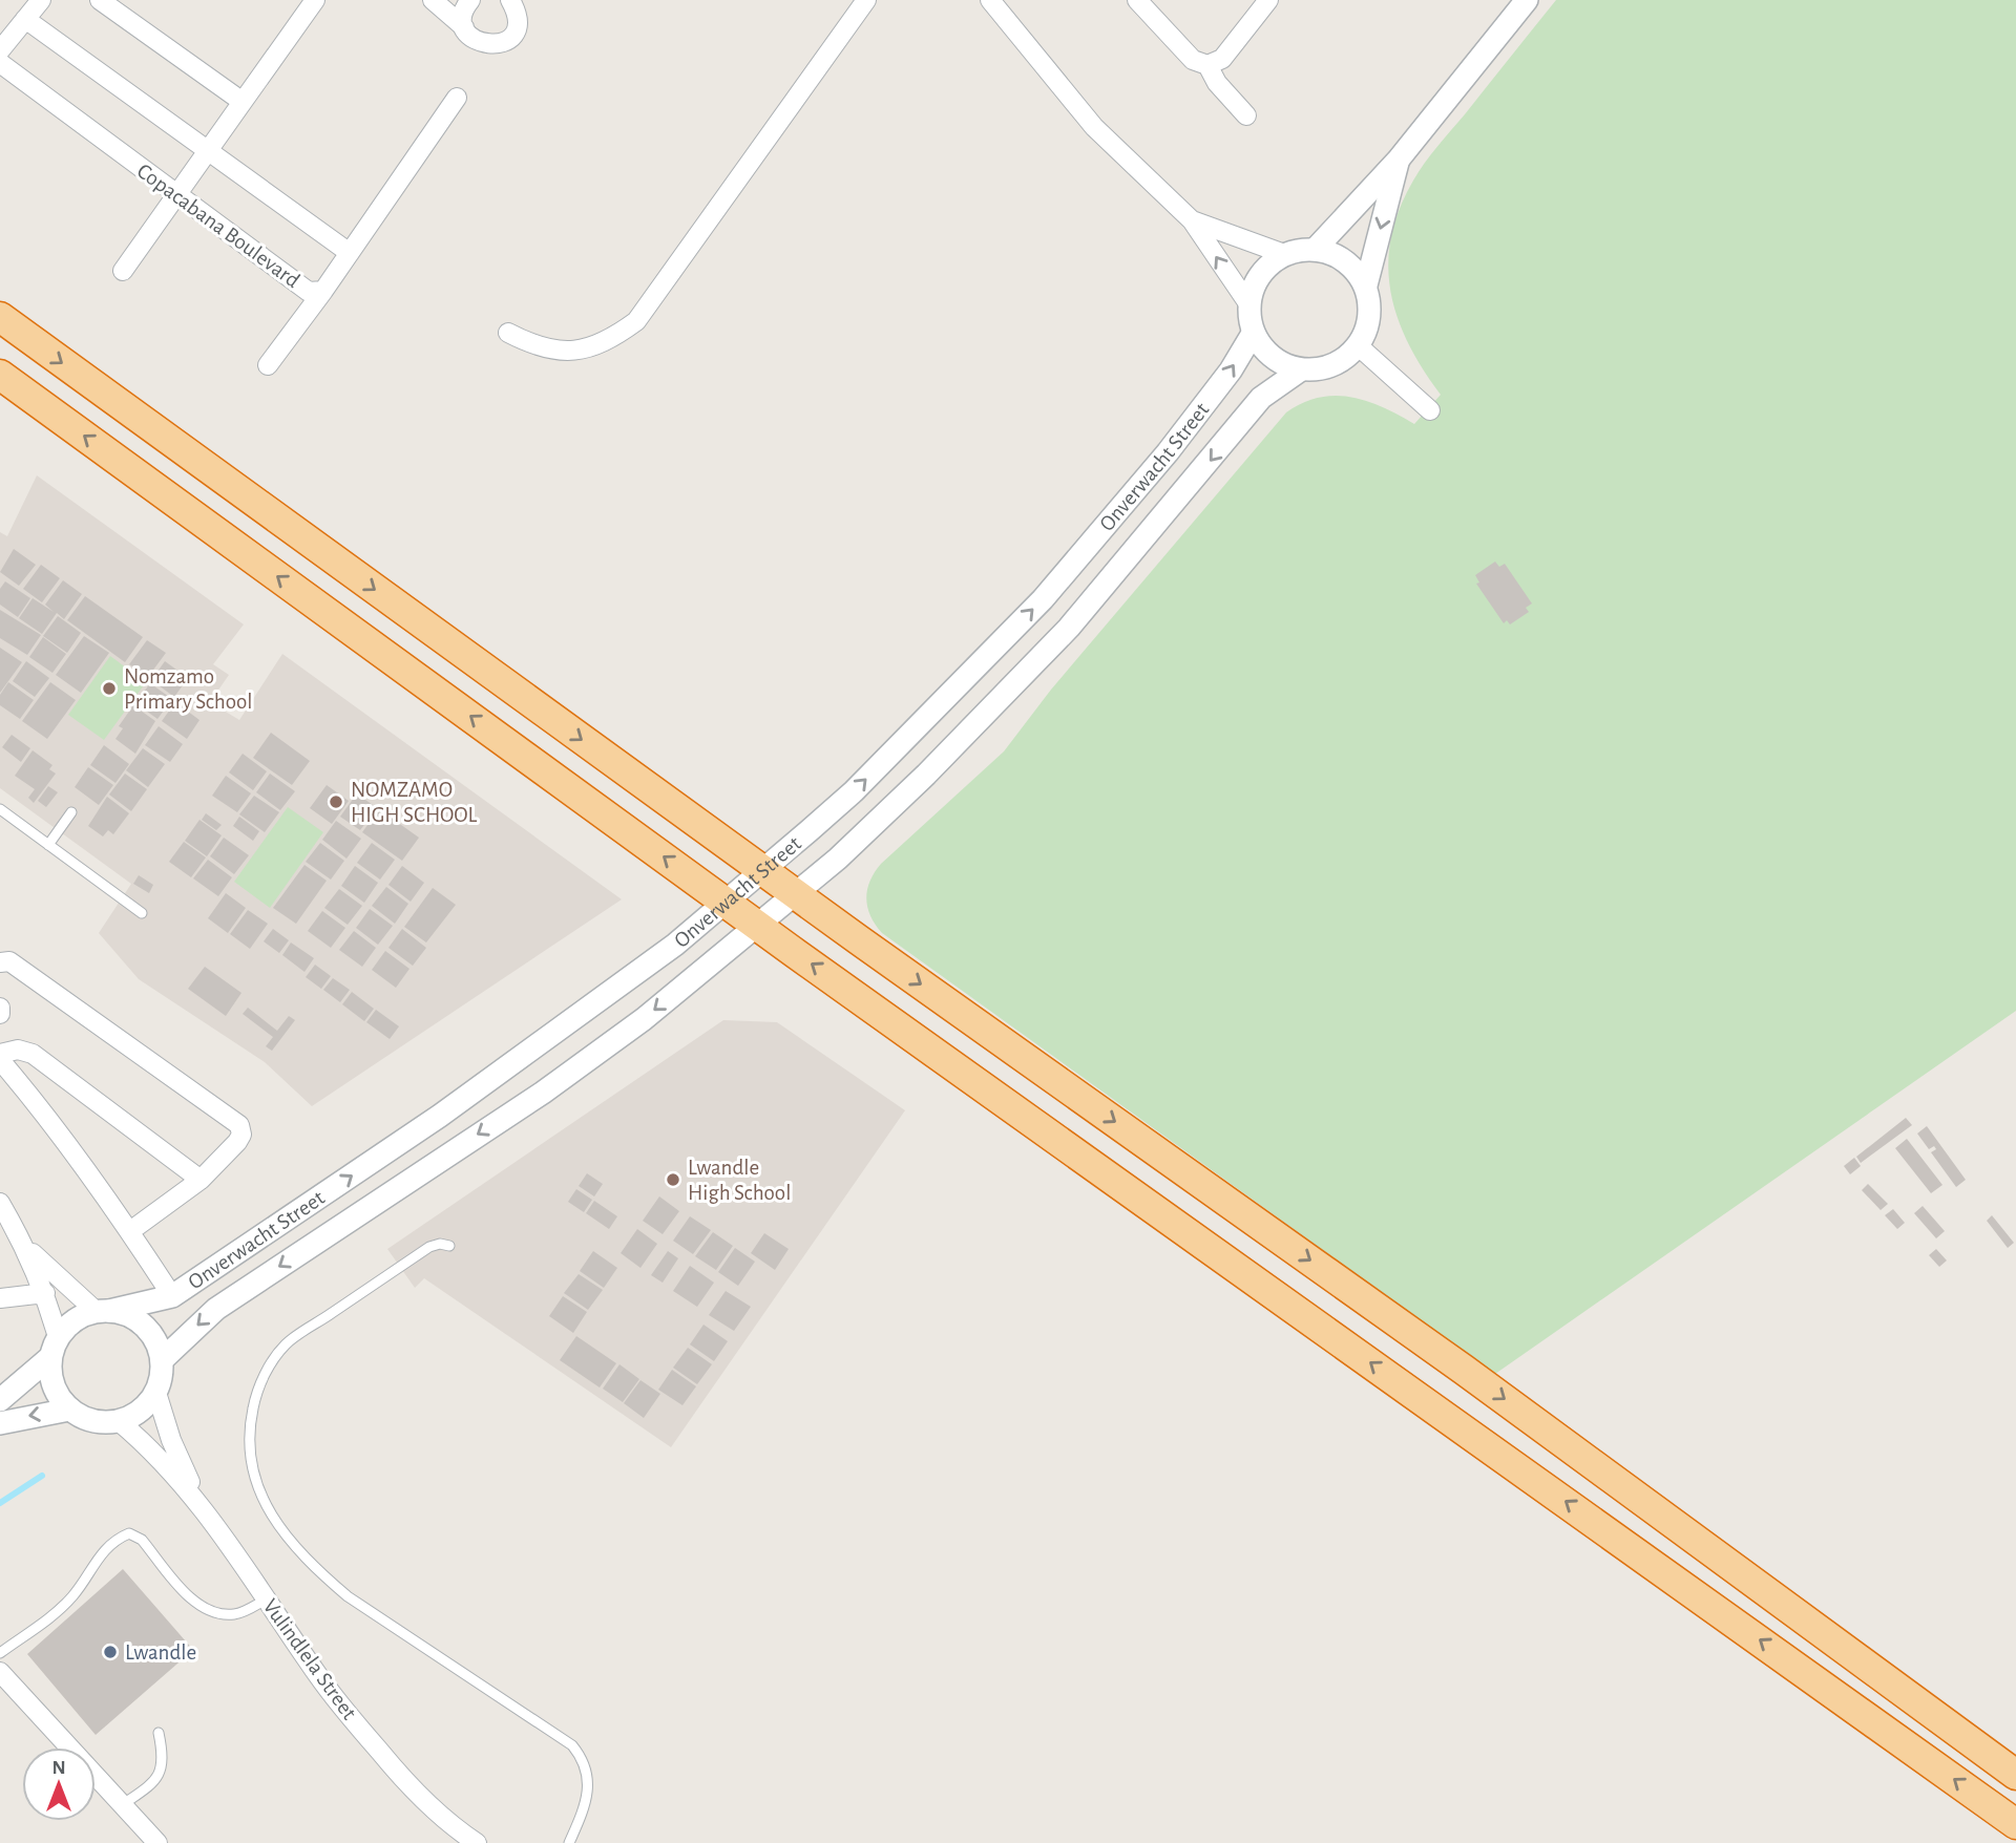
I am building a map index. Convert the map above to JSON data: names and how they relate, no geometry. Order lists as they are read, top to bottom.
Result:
{
  "streets": {
    "street": ["Copacabana Boulevard", "Onverwacht Street", "Vulindlela Street"]
  },
  "crossings": [
    ["Onverwacht Street", "Vulindlela Street"]
  ],
  "places": [
    "Nomzamo Primary School",
    "NOMZAMO HIGH SCHOOL",
    "Lwandle High School",
    "Lwandle"
  ],
  "north": "top"
}
